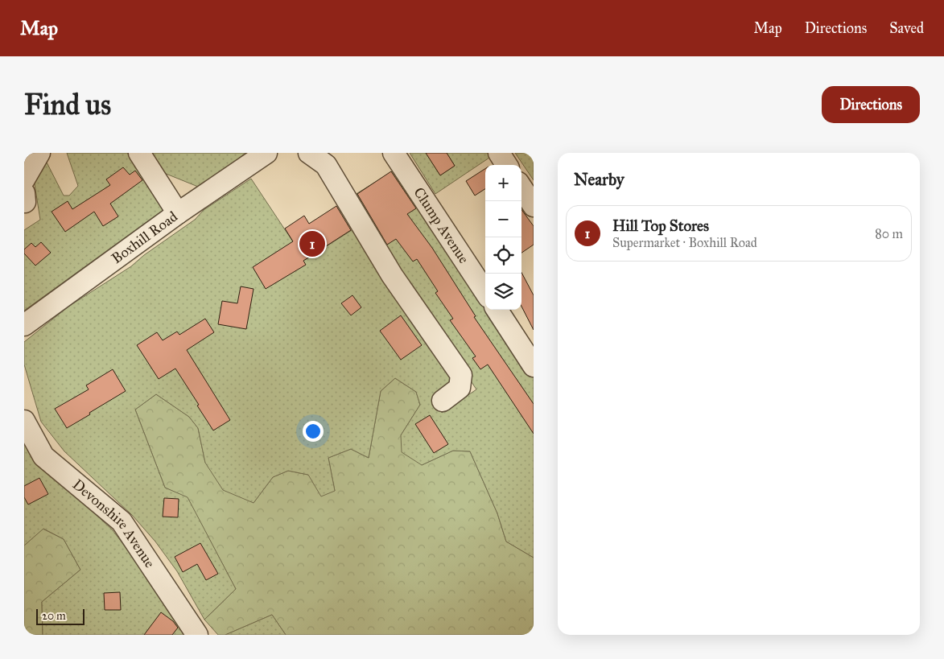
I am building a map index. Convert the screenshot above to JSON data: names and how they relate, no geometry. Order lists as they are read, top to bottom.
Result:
{
  "streets": {
    "street": ["Clump Avenue", "Boxhill Road", "Devonshire Avenue"]
  },
  "scale_bar": "20 m",
  "page": {
    "header": "Map",
    "nav": ["Map", "Directions", "Saved"],
    "buttons": "Directions",
    "title": "Find us",
    "heading": "Nearby",
    "map_buttons": ["+", "−"],
    "list": [
      {
        "mark": "1",
        "name": "Hill Top Stores",
        "note": "Supermarket · Boxhill Road",
        "value": "80 m"
      }
    ],
    "pins": "1",
    "scale": "20 m"
  }
}
